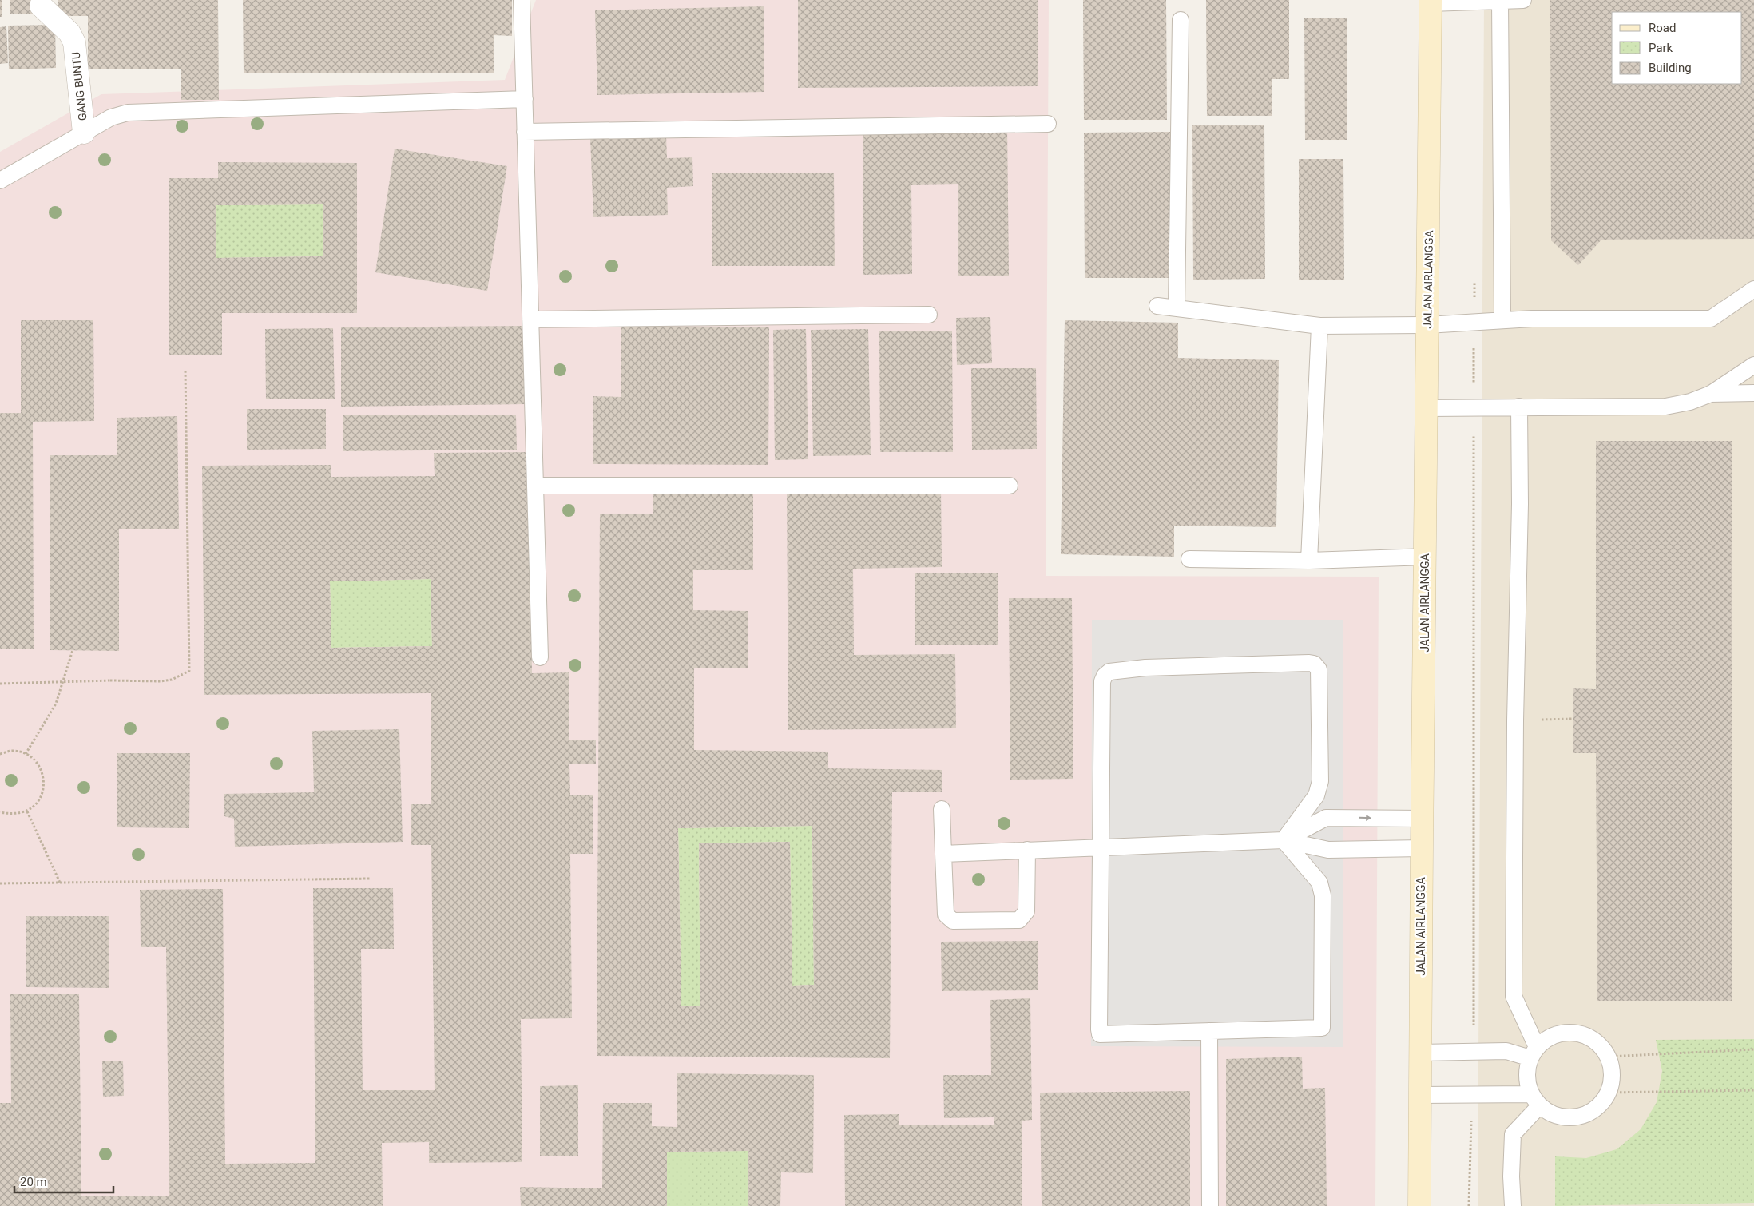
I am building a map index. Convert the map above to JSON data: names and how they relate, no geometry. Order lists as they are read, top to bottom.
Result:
{
  "streets": {
    "main road": ["JALAN AIRLANGGA"],
    "street": ["GANG BUNTU"]
  },
  "legend": ["Road", "Park", "Building"],
  "scale_bar": "20 m"
}
